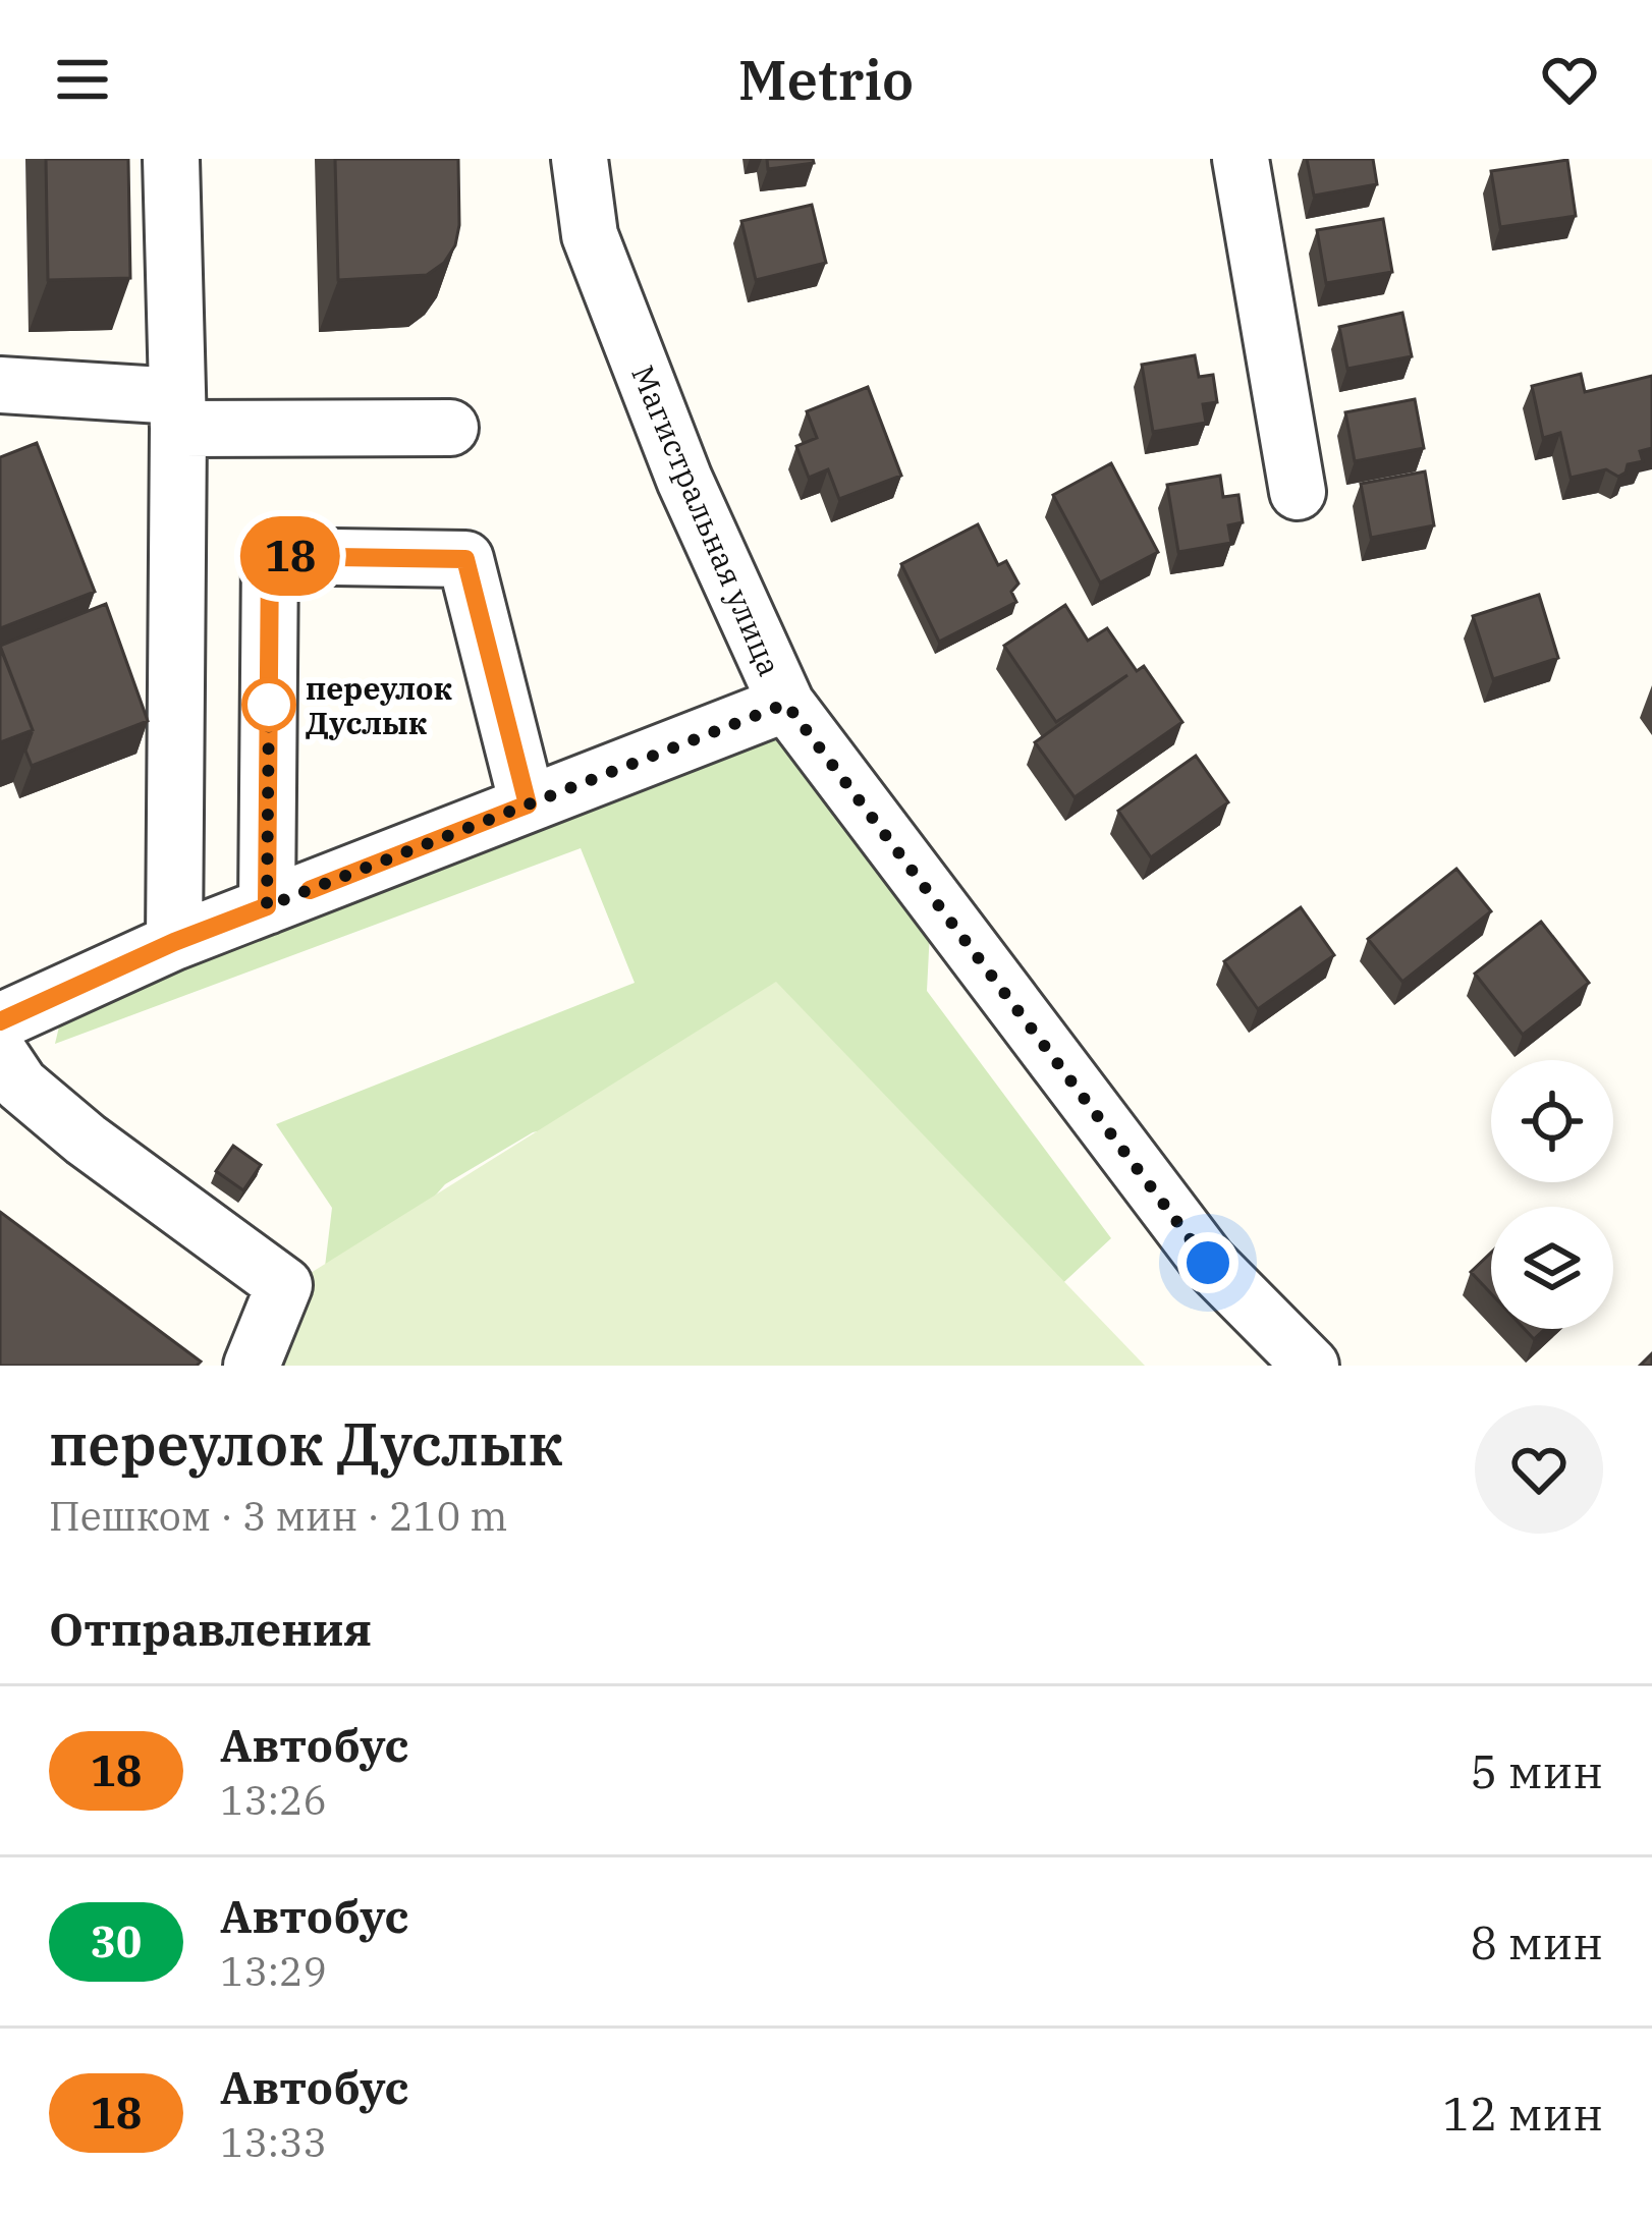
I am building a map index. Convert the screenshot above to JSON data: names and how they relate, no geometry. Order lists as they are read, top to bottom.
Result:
{
  "streets": {
    "street": ["Магистральная улица"]
  },
  "places": ["переулок Дуслык"],
  "lines": ["bus line 18"],
  "page": {
    "header": "Metrio",
    "on_map": "18",
    "heading": [
      ["переулок Дуслык", "Пешком · 3 мин · 210 m"],
      "Отправления"
    ],
    "list": [
      {
        "mark": "18",
        "name": "Автобус",
        "note": "13:26",
        "value": "5 мин"
      },
      {
        "mark": "30",
        "name": "Автобус",
        "note": "13:29",
        "value": "8 мин"
      },
      {
        "mark": "18",
        "name": "Автобус",
        "note": "13:33",
        "value": "12 мин"
      }
    ]
  }
}
